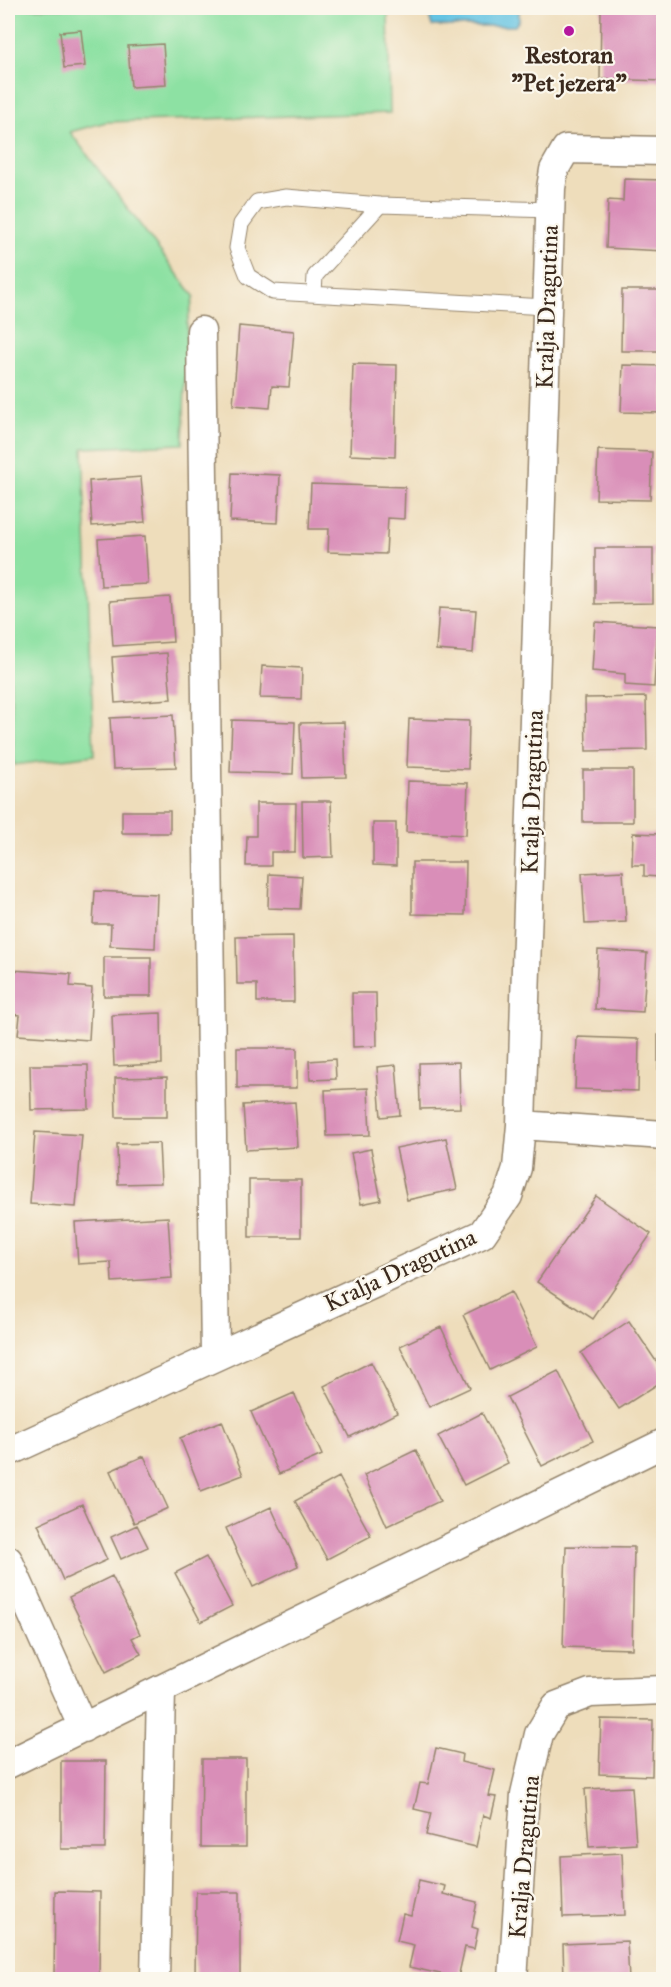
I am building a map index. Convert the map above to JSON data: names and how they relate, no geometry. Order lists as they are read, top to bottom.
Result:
{
  "streets": {
    "street": ["Kralja Dragutina"]
  },
  "places": ["Restoran \"Pet jezera\""]
}
